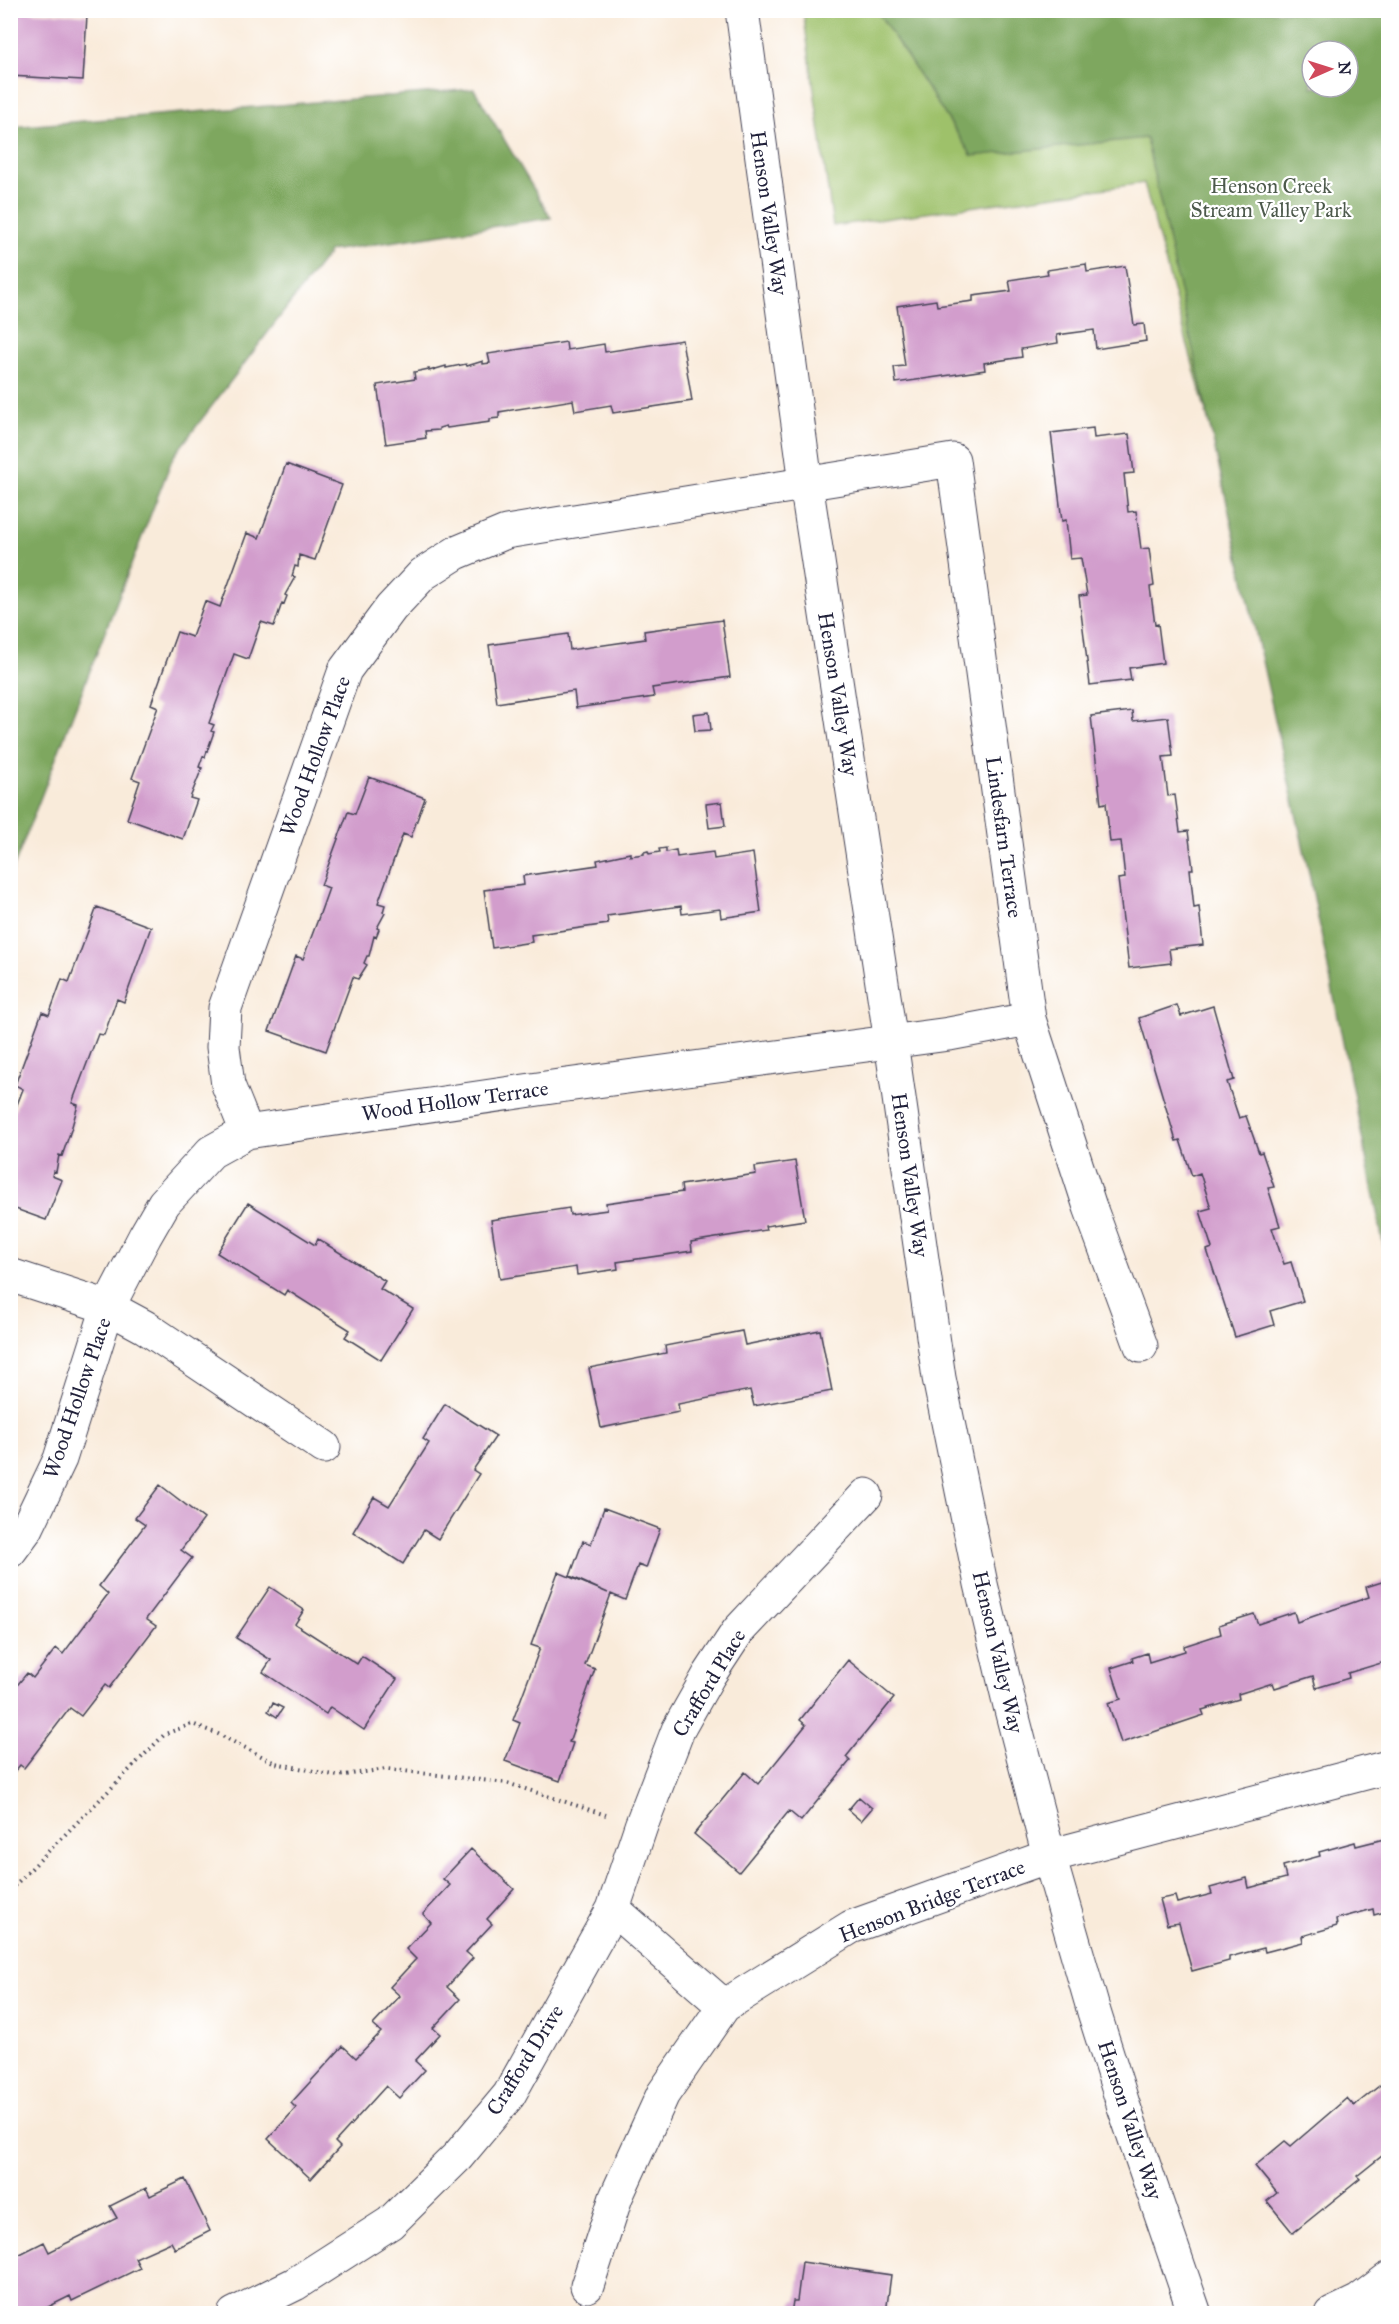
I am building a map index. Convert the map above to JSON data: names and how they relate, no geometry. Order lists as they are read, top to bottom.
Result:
{
  "streets": {
    "street": [
      "Henson Valley Way",
      "Wood Hollow Place",
      "Lindesfarn Terrace",
      "Wood Hollow Terrace",
      "Crafford Place",
      "Henson Bridge Terrace",
      "Crafford Drive"
    ]
  },
  "crossings": [
    ["Henson Valley Way", "Wood Hollow Place"],
    ["Henson Valley Way", "Lindesfarn Terrace"],
    ["Henson Valley Way", "Wood Hollow Terrace"],
    ["Henson Valley Way", "Henson Bridge Terrace"],
    ["Wood Hollow Place", "Lindesfarn Terrace"],
    ["Wood Hollow Place", "Wood Hollow Terrace"],
    ["Lindesfarn Terrace", "Wood Hollow Terrace"],
    ["Crafford Place", "Crafford Drive"]
  ],
  "parks": ["Henson Creek Stream Valley Park"],
  "north": "right"
}
